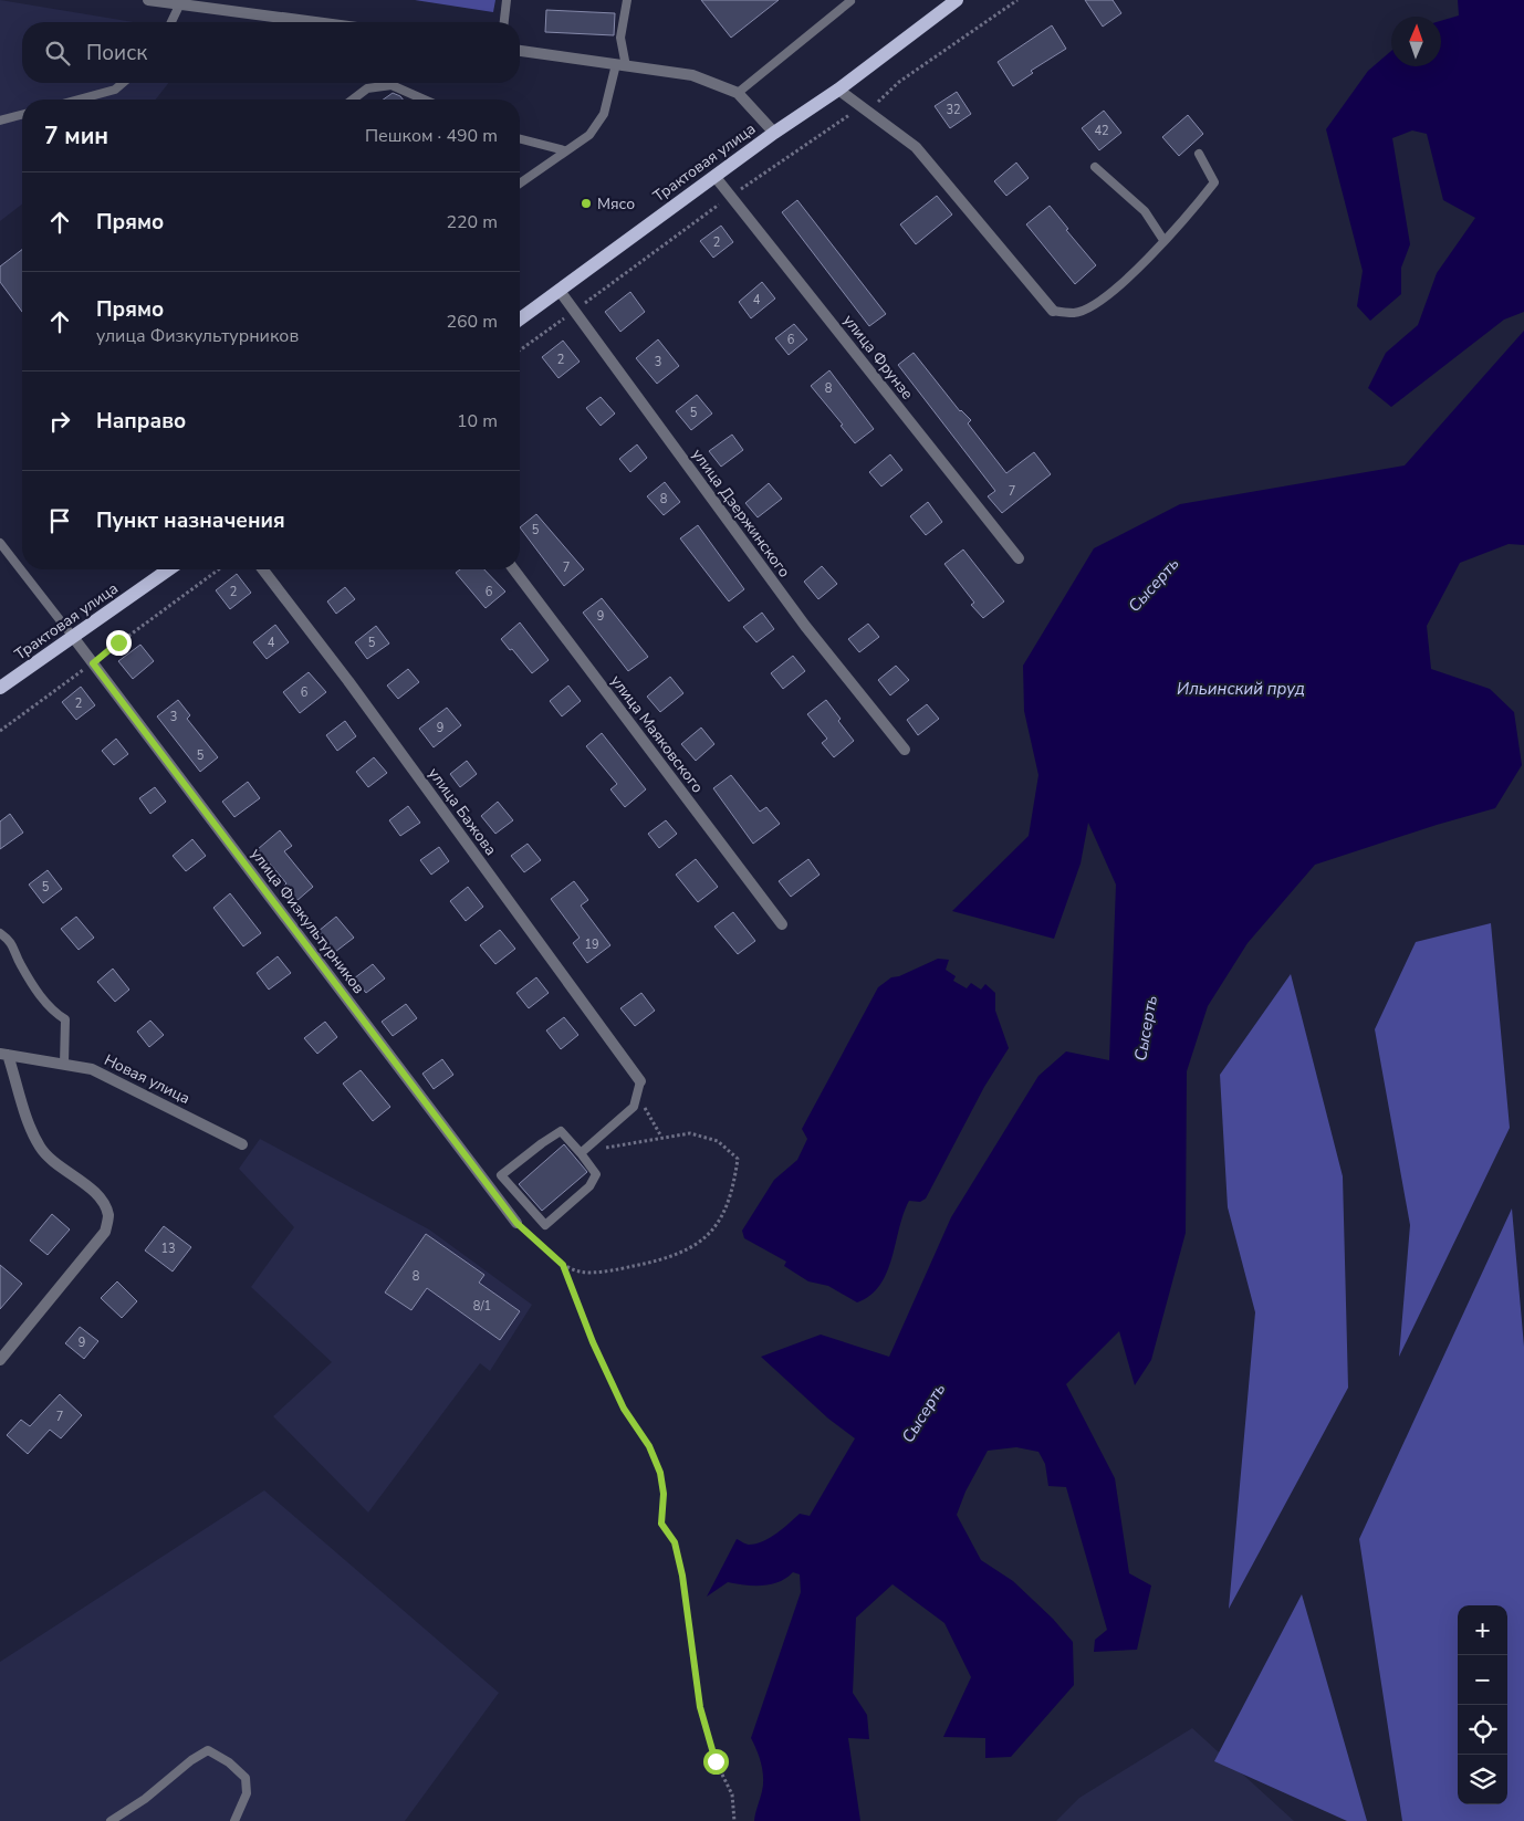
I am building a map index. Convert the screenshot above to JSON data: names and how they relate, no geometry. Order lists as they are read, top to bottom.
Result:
{
  "streets": {
    "main road": ["Трактовая улица"],
    "street": [
      "улица Фрунзе",
      "улица Дзержинского",
      "улица Маяковского",
      "улица Бажова",
      "улица Физкультурников",
      "Новая улица"
    ]
  },
  "crossings": [
    ["Трактовая улица", "улица Фрунзе"],
    ["Трактовая улица", "улица Дзержинского"],
    ["Трактовая улица", "улица Физкультурников"]
  ],
  "water": ["Сысерть", "Ильинский пруд"],
  "places": ["Мясо"],
  "house_numbers": [
    "32",
    "42",
    "2",
    "4",
    "6",
    "2",
    "3",
    "8",
    "5",
    "7",
    "8",
    "5",
    "7",
    "2",
    "6",
    "9",
    "4",
    "5",
    "6",
    "2",
    "3",
    "9",
    "5",
    "5",
    "19",
    "13",
    "8",
    "8/1",
    "9",
    "7"
  ],
  "north": "top",
  "page": {
    "search": "Поиск",
    "heading": ["7 мин", "Пешком · 490 m"],
    "list": [
      ["Прямо", "220 m"],
      ["Прямо", "улица Физкультурников", "260 m"],
      ["Направо", "10 m"],
      "Пункт назначения"
    ],
    "map_buttons": ["+", "−"]
  }
}
